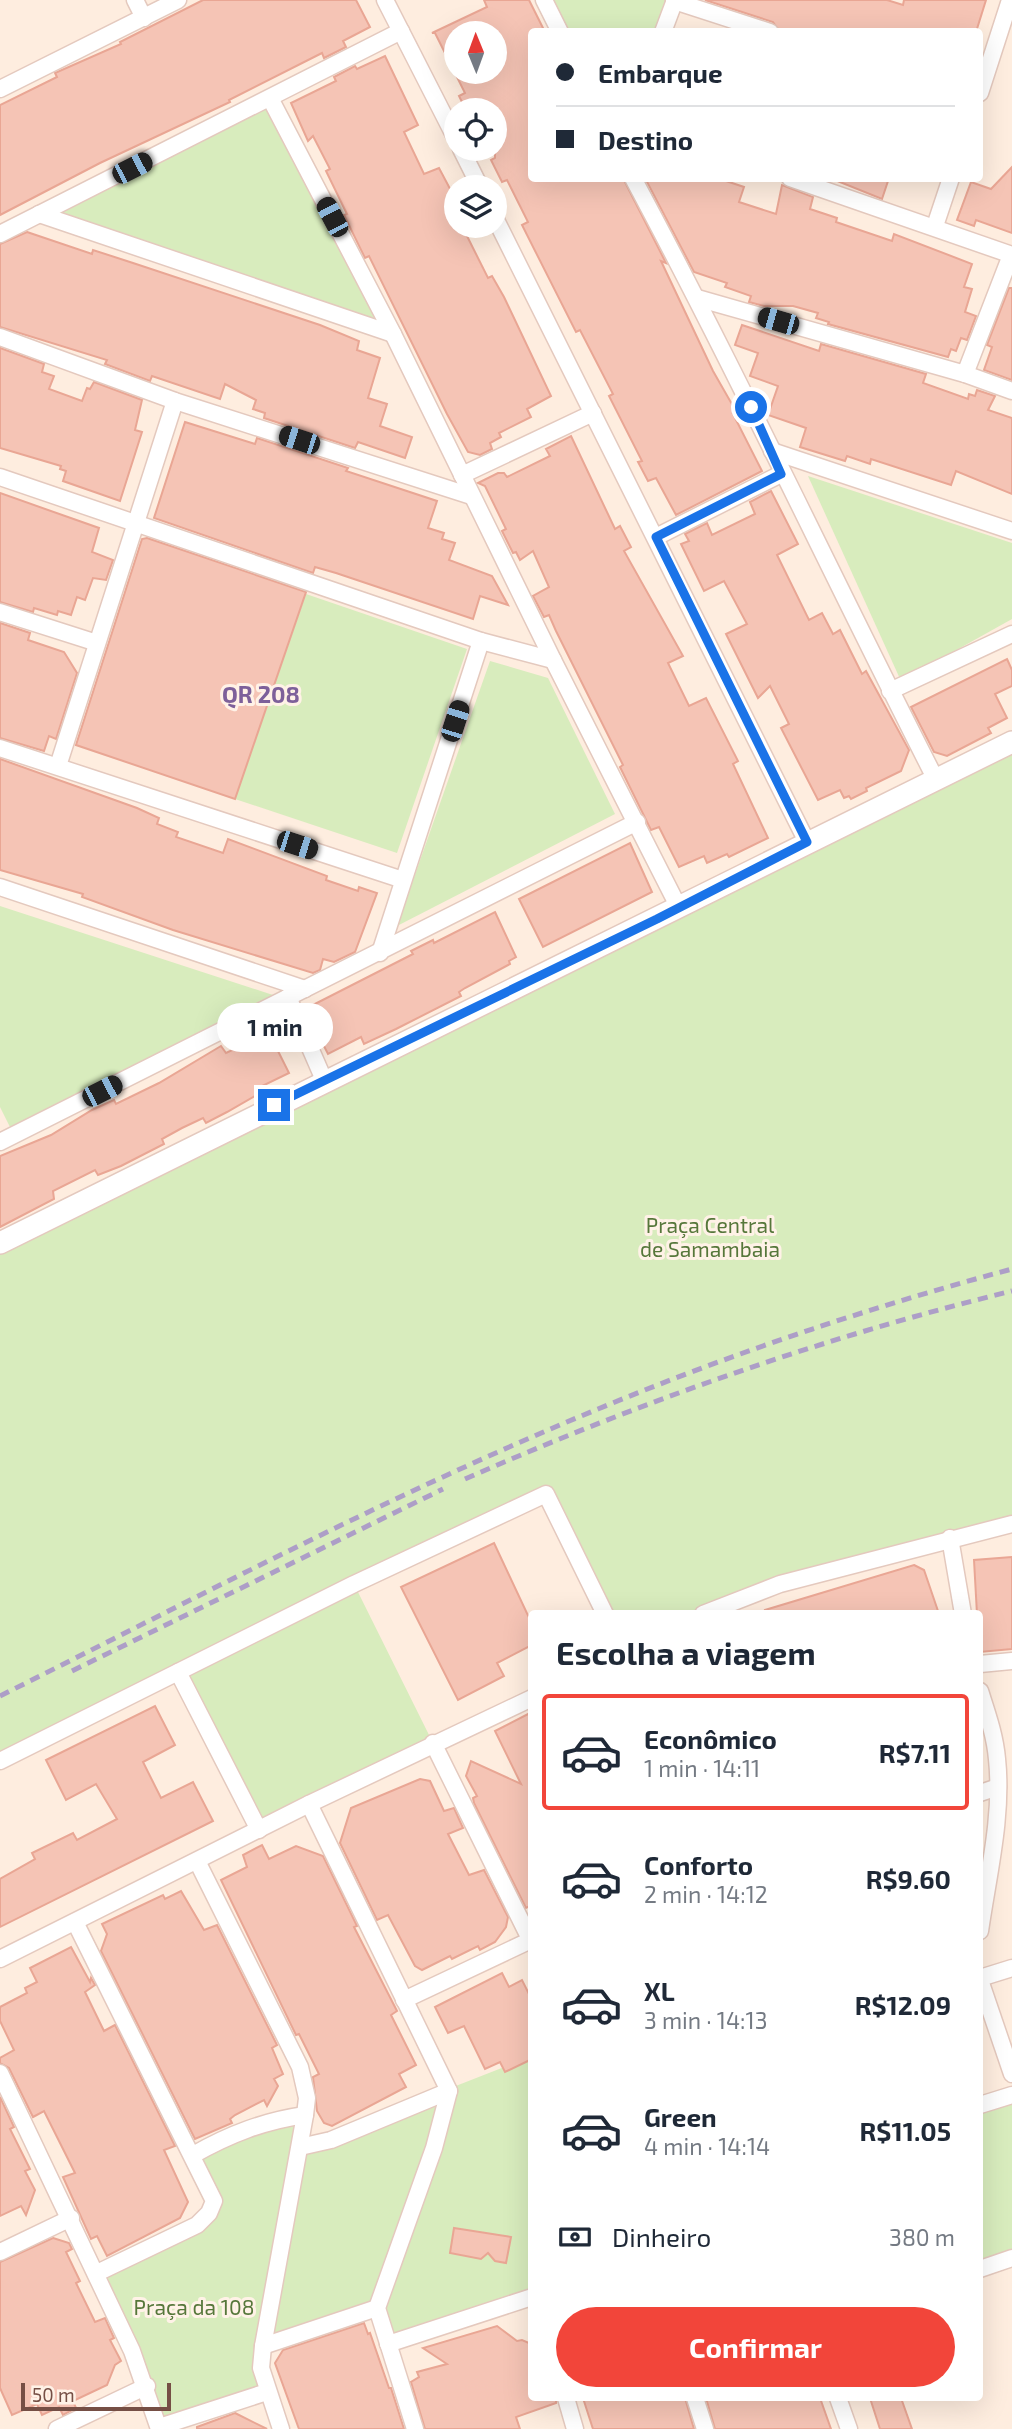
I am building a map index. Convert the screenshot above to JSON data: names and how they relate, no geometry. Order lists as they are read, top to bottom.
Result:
{
  "districts": ["QR 208"],
  "parks": ["Praça Central de Samambaia", "Praça da 108"],
  "scale_bar": "50 m",
  "north": "top",
  "page": {
    "banner": ["Embarque", "Destino"],
    "bubble": "1 min",
    "heading": "Escolha a viagem",
    "list": [
      {
        "name": "Econômico",
        "note": "1 min · 14:11",
        "value": "R$7.11"
      },
      {
        "name": "Conforto",
        "note": "2 min · 14:12",
        "value": "R$9.60"
      },
      {
        "name": "XL",
        "note": "3 min · 14:13",
        "value": "R$12.09"
      },
      {
        "name": "Green",
        "note": "4 min · 14:14",
        "value": "R$11.05"
      }
    ],
    "pay": ["Dinheiro", "380 m"],
    "buttons": "Confirmar",
    "scale": "50 m"
  }
}
